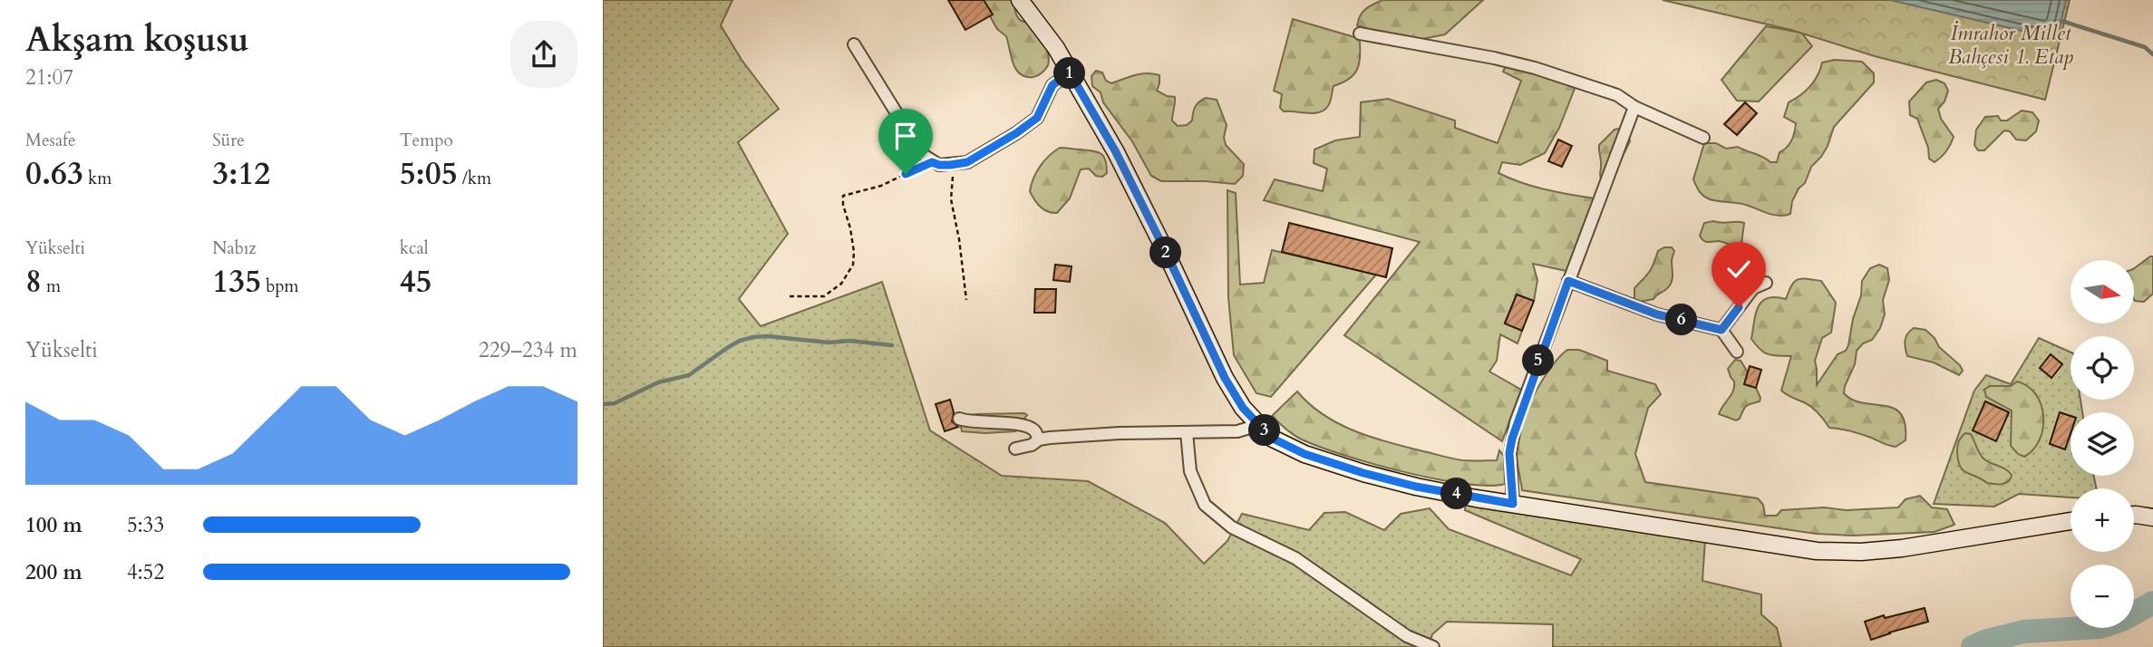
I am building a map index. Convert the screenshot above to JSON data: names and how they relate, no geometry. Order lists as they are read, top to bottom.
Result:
{
  "parks": ["İmrahor Millet Bahçesi 1. Etap"],
  "north": "right",
  "page": {
    "heading": ["Akşam koşusu", "21:07"],
    "pins": [
      "1",
      "2",
      "6",
      "5",
      "3",
      "4"
    ],
    "stats": [
      ["Mesafe", "0.63 km"],
      ["Süre", "3:12"],
      ["Tempo", "5:05 /km"],
      ["Yükselti", "8 m"],
      ["Nabız", "135 bpm"],
      ["kcal", "45"]
    ],
    "map_buttons": ["+", "−"],
    "chart": ["Yükselti", "229–234 m"],
    "list": [
      {
        "name": "100 m",
        "note": "5:33"
      },
      {
        "name": "200 m",
        "note": "4:52"
      }
    ]
  }
}
